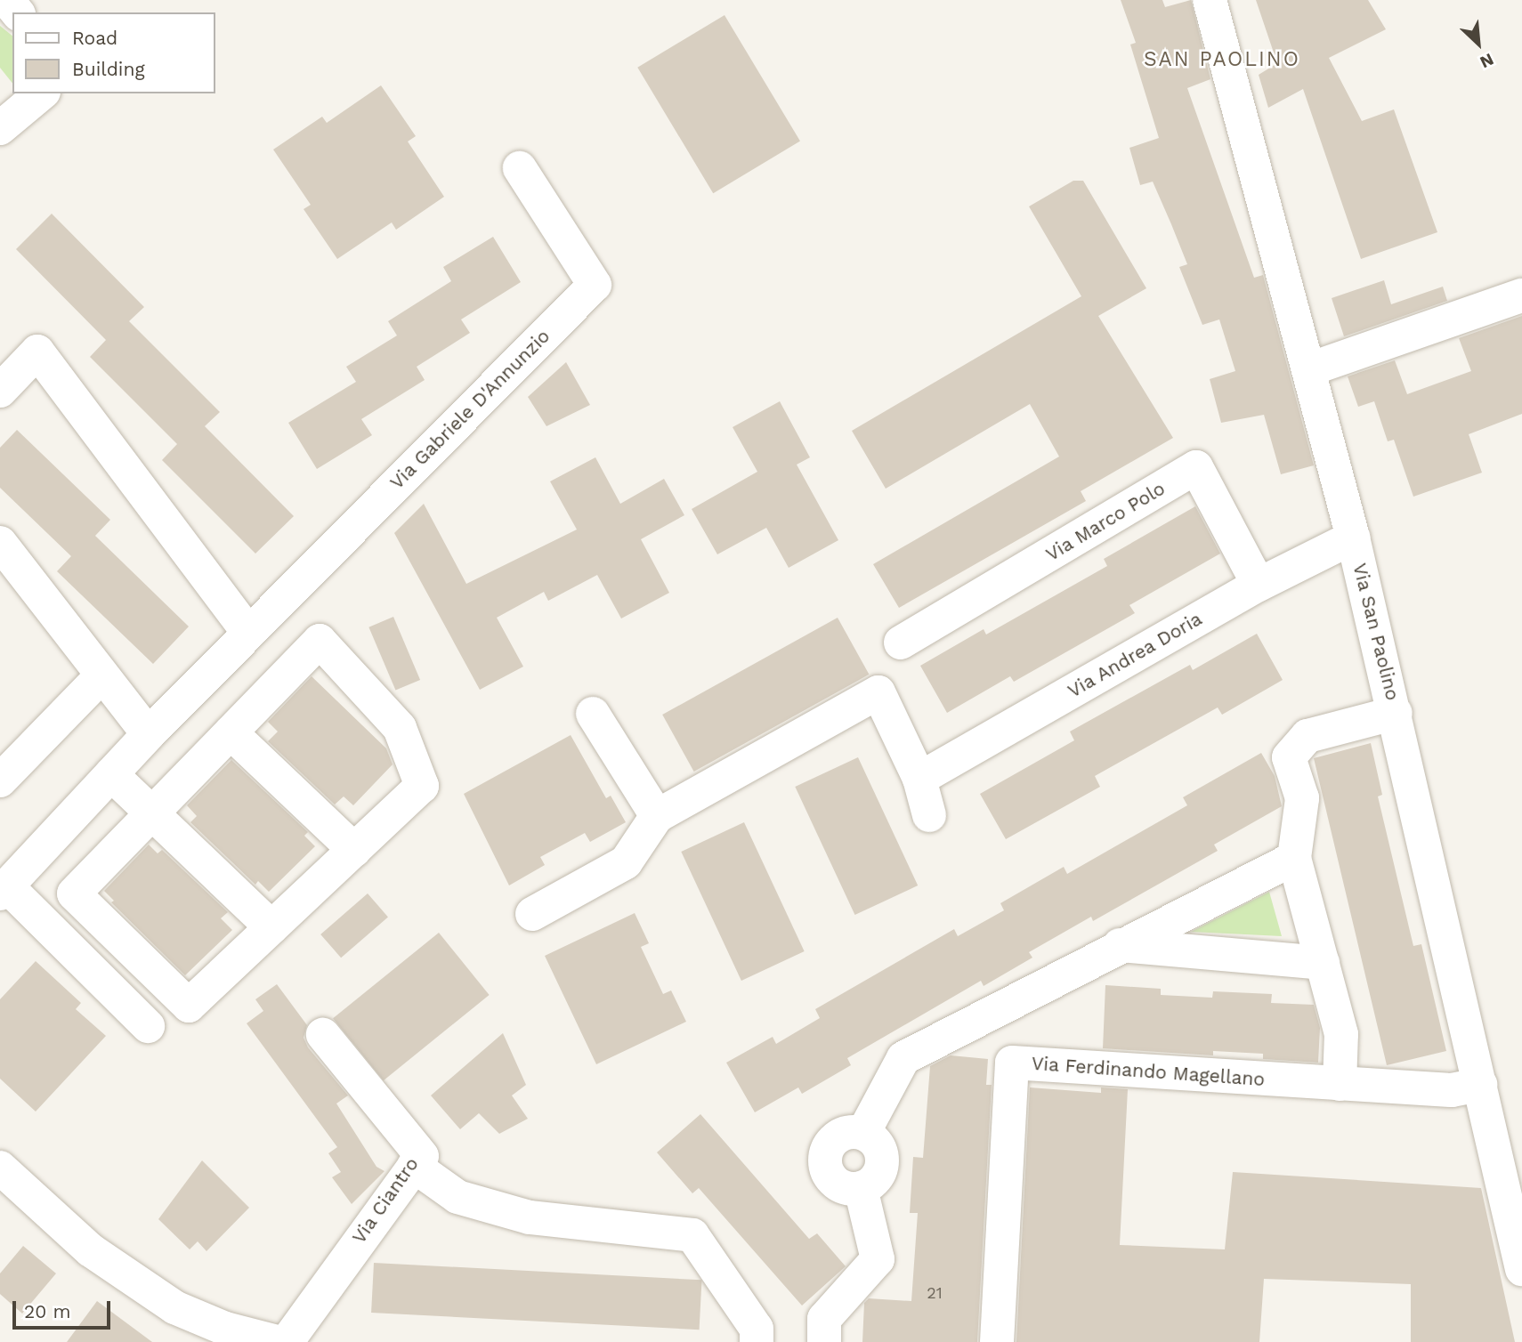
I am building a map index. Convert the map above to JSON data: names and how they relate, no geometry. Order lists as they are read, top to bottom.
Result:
{
  "streets": {
    "street": [
      "Via Gabriele D'Annunzio",
      "Via Marco Polo",
      "Via San Paolino",
      "Via Andrea Doria",
      "Via Ferdinando Magellano",
      "Via Ciantro"
    ]
  },
  "crossings": [
    ["Via Marco Polo", "Via Andrea Doria"],
    ["Via San Paolino", "Via Andrea Doria"],
    ["Via San Paolino", "Via Ferdinando Magellano"]
  ],
  "districts": ["SAN PAOLINO"],
  "house_numbers": ["21"],
  "legend": ["Road", "Building"],
  "scale_bar": "20 m",
  "north": "bottom right"
}
